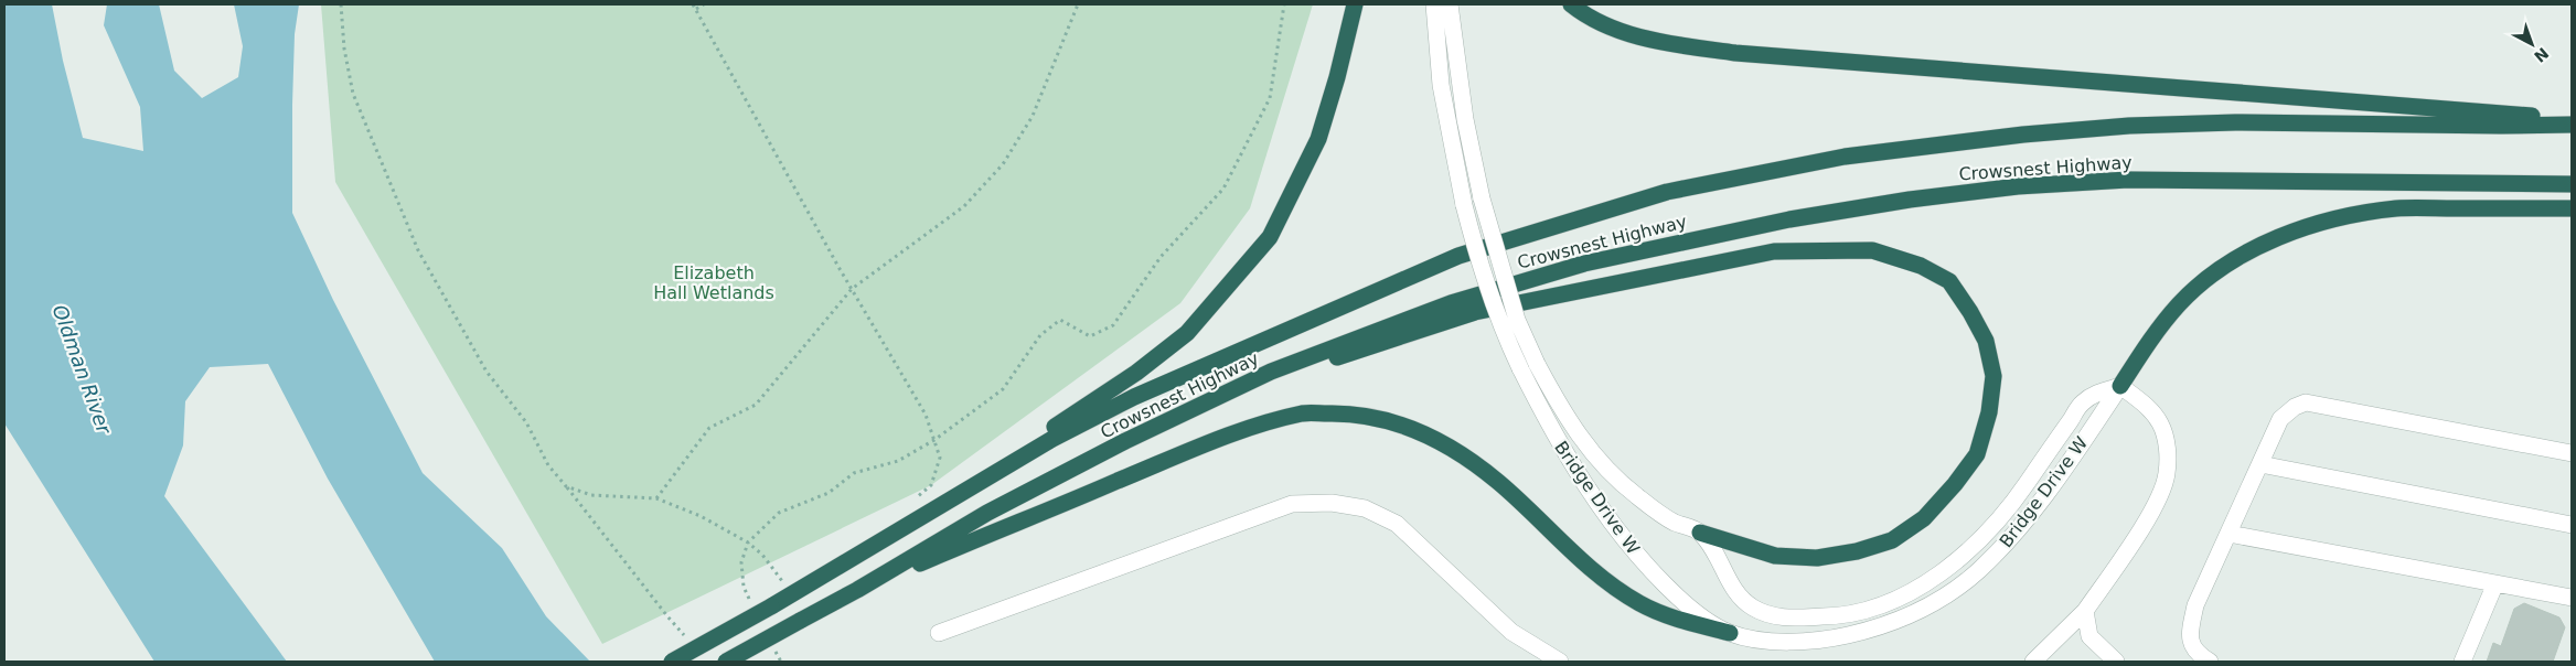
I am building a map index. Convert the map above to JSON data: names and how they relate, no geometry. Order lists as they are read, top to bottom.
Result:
{
  "streets": {
    "highway": ["Crowsnest Highway"],
    "street": ["Bridge Drive W"]
  },
  "water": ["Oldman River"],
  "parks": ["Elizabeth Hall Wetlands"],
  "north": "bottom right"
}
